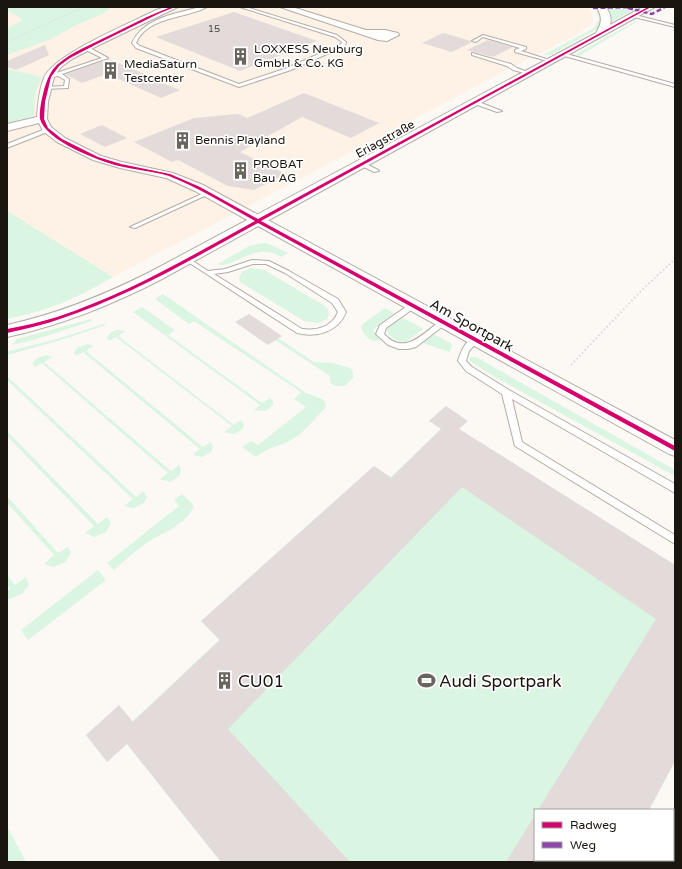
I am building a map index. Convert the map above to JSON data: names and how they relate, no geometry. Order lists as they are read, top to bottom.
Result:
{
  "streets": {
    "street": ["Eriagstraße", "Am Sportpark"]
  },
  "crossings": [
    ["Eriagstraße", "Am Sportpark"]
  ],
  "places": {
    "building": [
      "LOXXESS Neuburg GmbH & Co. KG",
      "MediaSaturn Testcenter",
      "Bennis Playland",
      "PROBAT Bau AG",
      "CU01"
    ],
    "sports": ["Audi Sportpark"]
  },
  "house_numbers": ["15"],
  "legend": ["Radweg", "Weg"]
}
